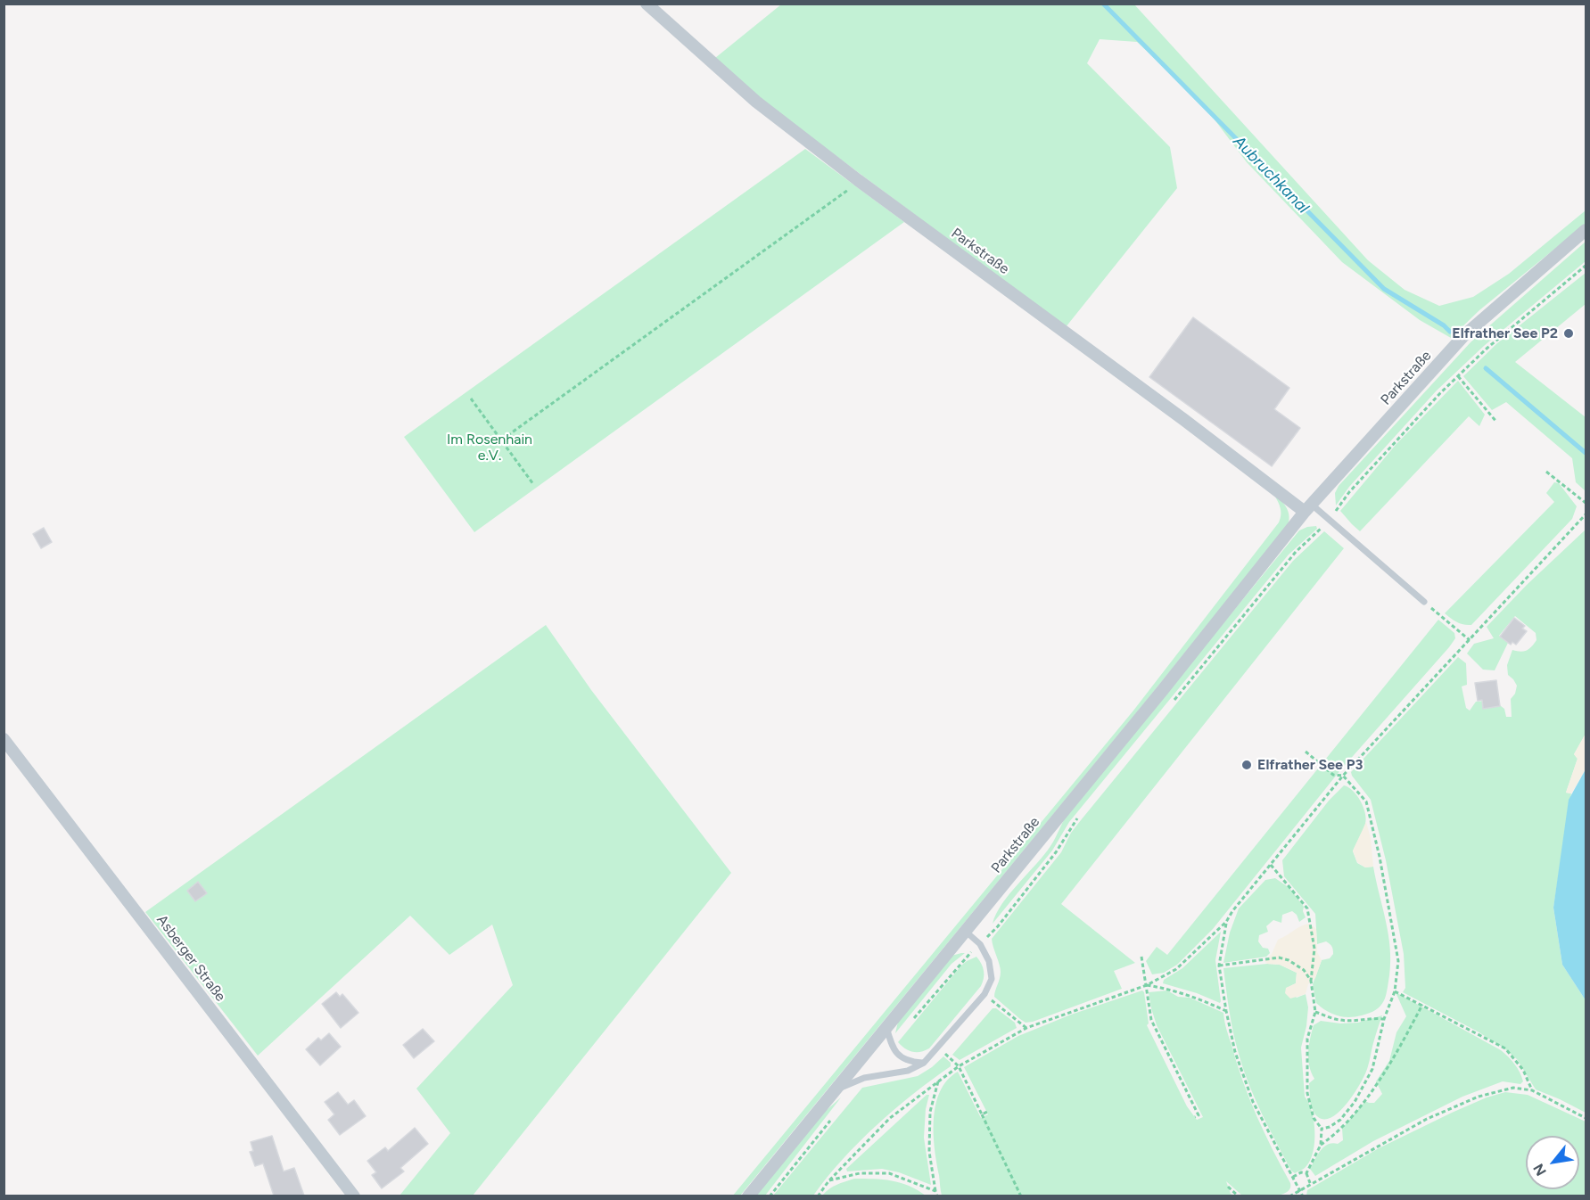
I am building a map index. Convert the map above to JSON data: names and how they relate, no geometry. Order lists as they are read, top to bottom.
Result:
{
  "streets": {
    "street": ["Parkstraße", "Asberger Straße"]
  },
  "water": ["Aubruchkanal"],
  "parks": ["Im Rosenhain e.V."],
  "places": ["Elfrather See P2", "Elfrather See P3"],
  "north": "bottom left"
}
